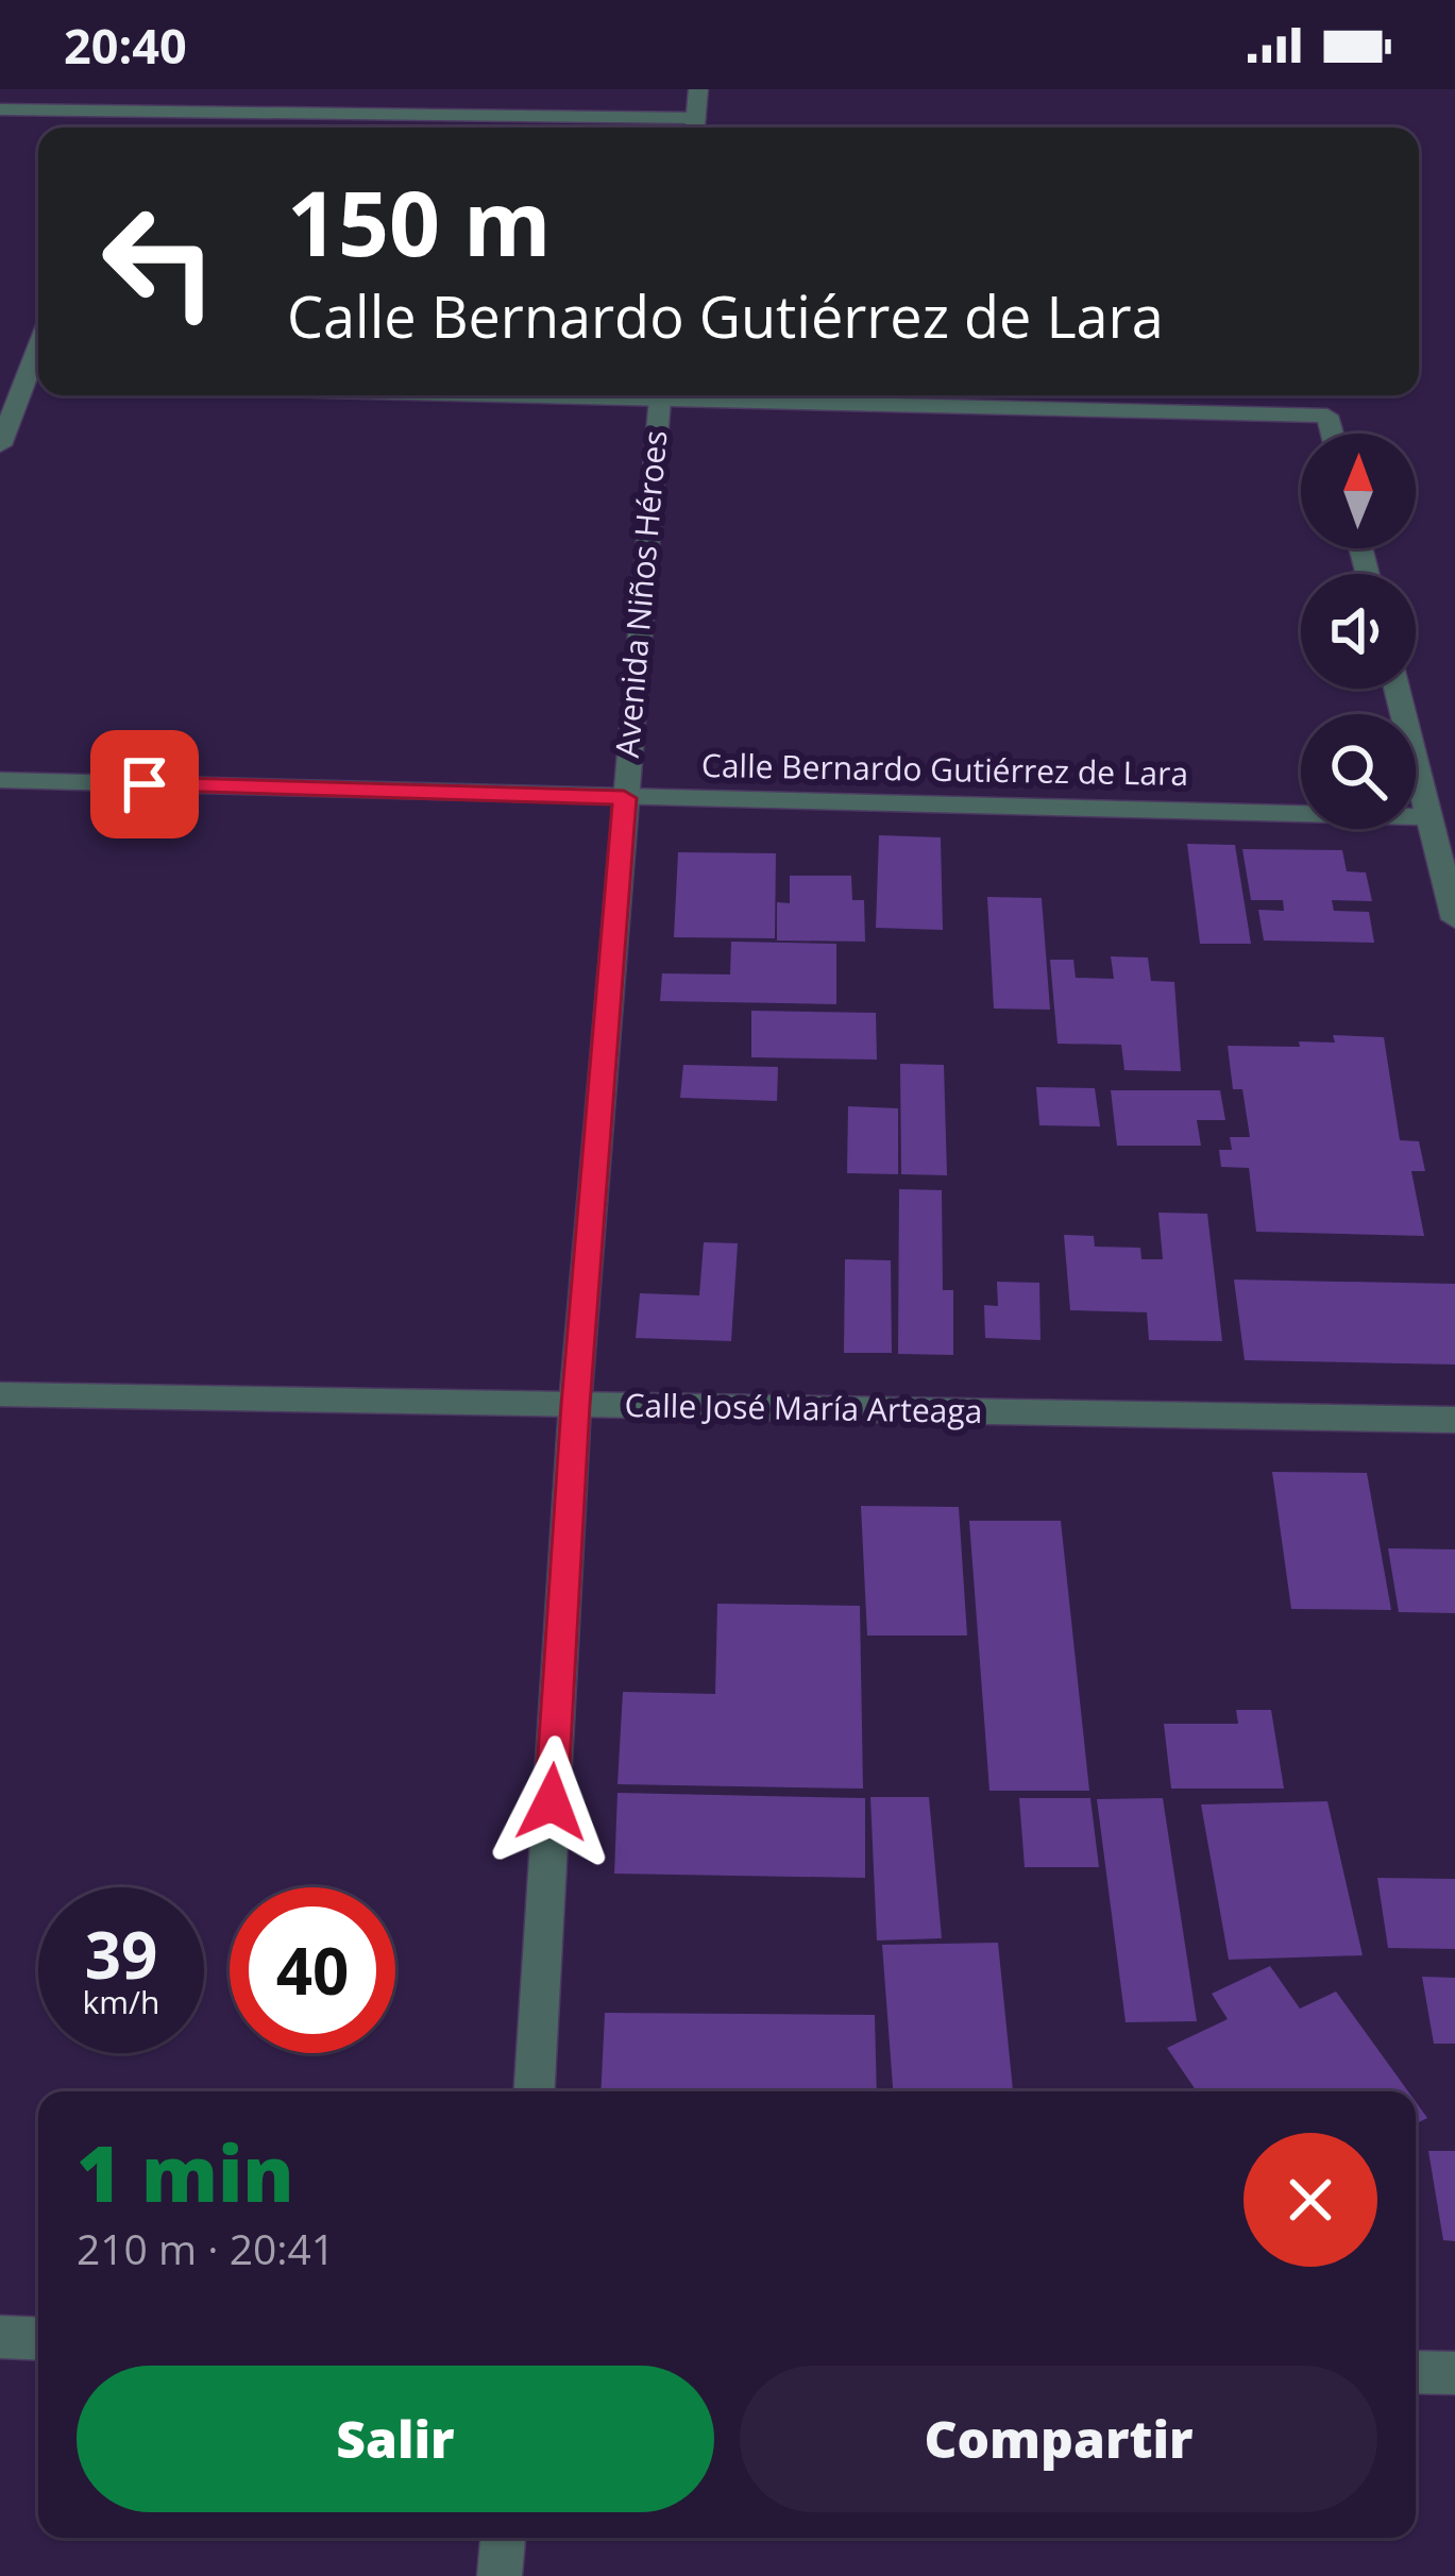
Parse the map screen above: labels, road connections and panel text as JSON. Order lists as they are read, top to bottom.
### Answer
{
  "streets": {
    "street": ["Avenida Niños Héroes", "Calle Bernardo Gutiérrez de Lara", "Calle José María Arteaga"]
  },
  "crossings": [
    ["Avenida Niños Héroes", "Calle Bernardo Gutiérrez de Lara"],
    ["Avenida Niños Héroes", "Calle José María Arteaga"]
  ],
  "north": "top",
  "page": {
    "status": "20:40",
    "turn": ["150 m", "Calle Bernardo Gutiérrez de Lara"],
    "speed": "39 km/h",
    "limit": "40",
    "heading": ["1 min", "210 m · 20:41"],
    "buttons": ["Salir", "Compartir"]
  }
}
